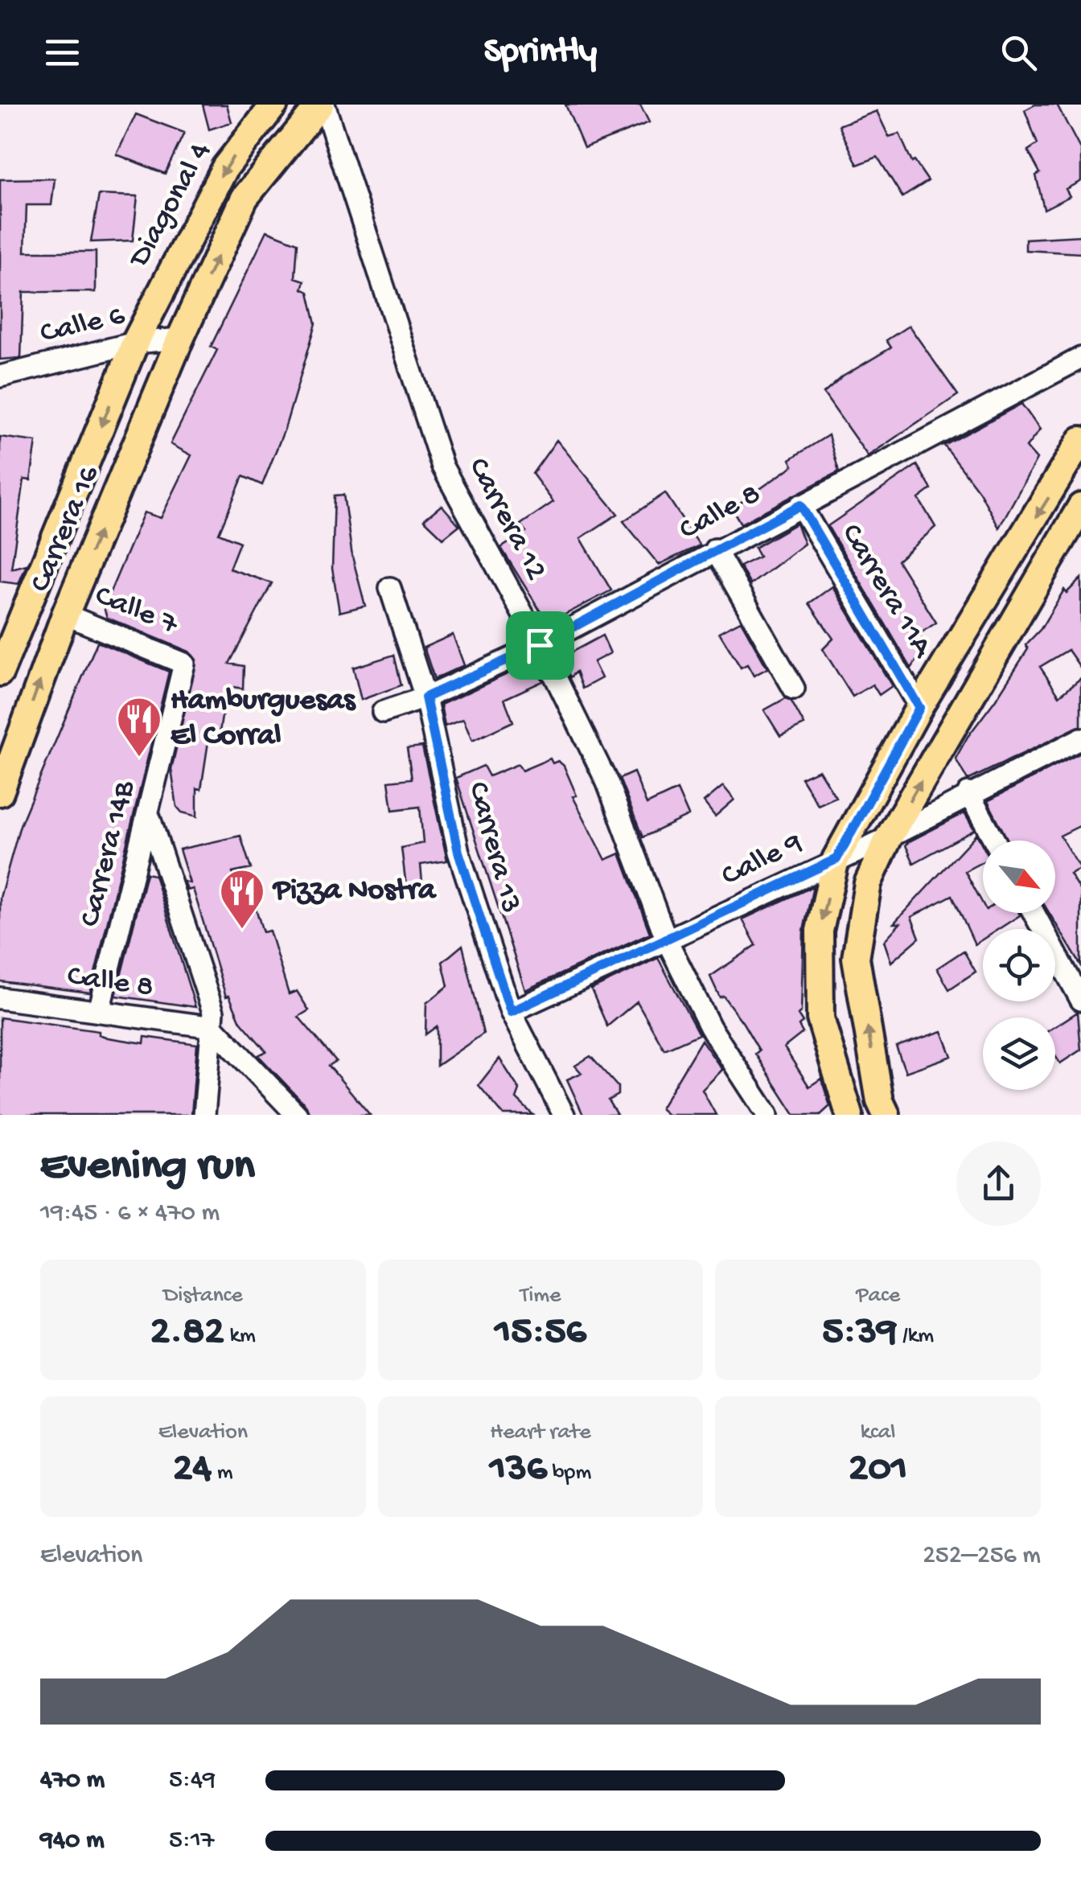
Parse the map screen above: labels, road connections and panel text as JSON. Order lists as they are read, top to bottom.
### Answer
{
  "streets": {
    "main road": ["Diagonal 4", "Carrera 16"],
    "street": [
      "Calle 6",
      "Calle 8",
      "Carrera 12",
      "Carrera 11A",
      "Calle 7",
      "Carrera 13",
      "Carrera 14B",
      "Calle 9"
    ]
  },
  "crossings": [
    ["Diagonal 4", "Calle 6"],
    ["Diagonal 4", "Carrera 12"],
    ["Diagonal 4", "Carrera 16"],
    ["Calle 6", "Carrera 16"],
    ["Calle 8", "Carrera 12"],
    ["Calle 8", "Carrera 11A"],
    ["Calle 8", "Carrera 13"],
    ["Calle 8", "Carrera 14B"],
    ["Carrera 12", "Calle 9"],
    ["Carrera 16", "Calle 7"],
    ["Calle 7", "Carrera 14B"],
    ["Carrera 13", "Calle 9"]
  ],
  "places": {
    "restaurant": ["Hamburguesas El Corral", "Pizza Nostra"]
  },
  "north": "bottom right",
  "page": {
    "header": "Sprintly",
    "heading": ["Evening run", "19:45 · 6 × 470 m"],
    "stats": [
      ["Distance", "2.82 km"],
      ["Time", "15:56"],
      ["Pace", "5:39 /km"],
      ["Elevation", "24 m"],
      ["Heart rate", "136 bpm"],
      ["kcal", "201"]
    ],
    "chart": ["Elevation", "252–256 m"],
    "list": [
      {
        "name": "470 m",
        "note": "5:49"
      },
      {
        "name": "940 m",
        "note": "5:17"
      }
    ]
  }
}
